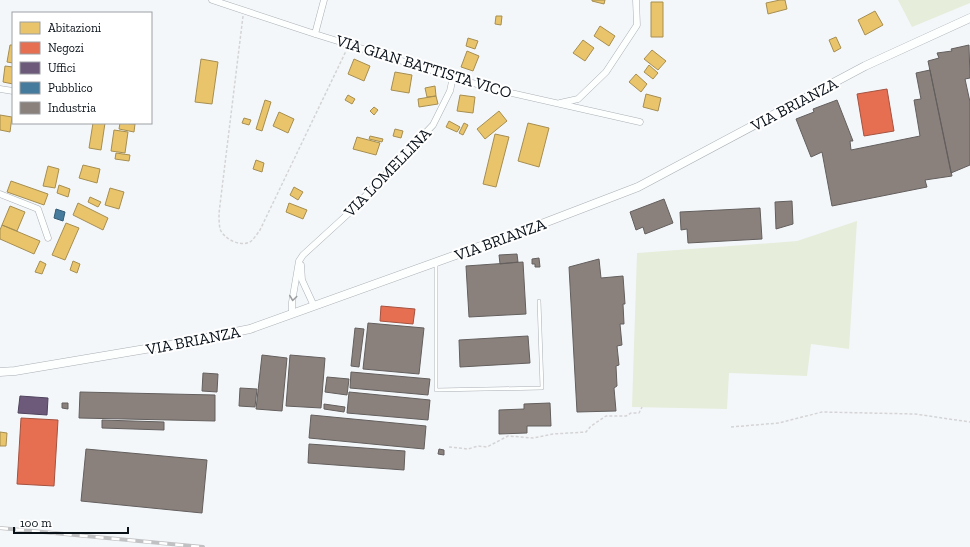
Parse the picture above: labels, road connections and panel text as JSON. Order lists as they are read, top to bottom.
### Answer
{
  "streets": {
    "street": ["VIA GIAN BATTISTA VICO", "VIA BRIANZA", "VIA LOMELLINA"]
  },
  "crossings": [
    ["VIA GIAN BATTISTA VICO", "VIA LOMELLINA"],
    ["VIA BRIANZA", "VIA LOMELLINA"]
  ],
  "legend": [
    "Abitazioni",
    "Negozi",
    "Uffici",
    "Pubblico",
    "Industria"
  ],
  "scale_bar": "100 m"
}
